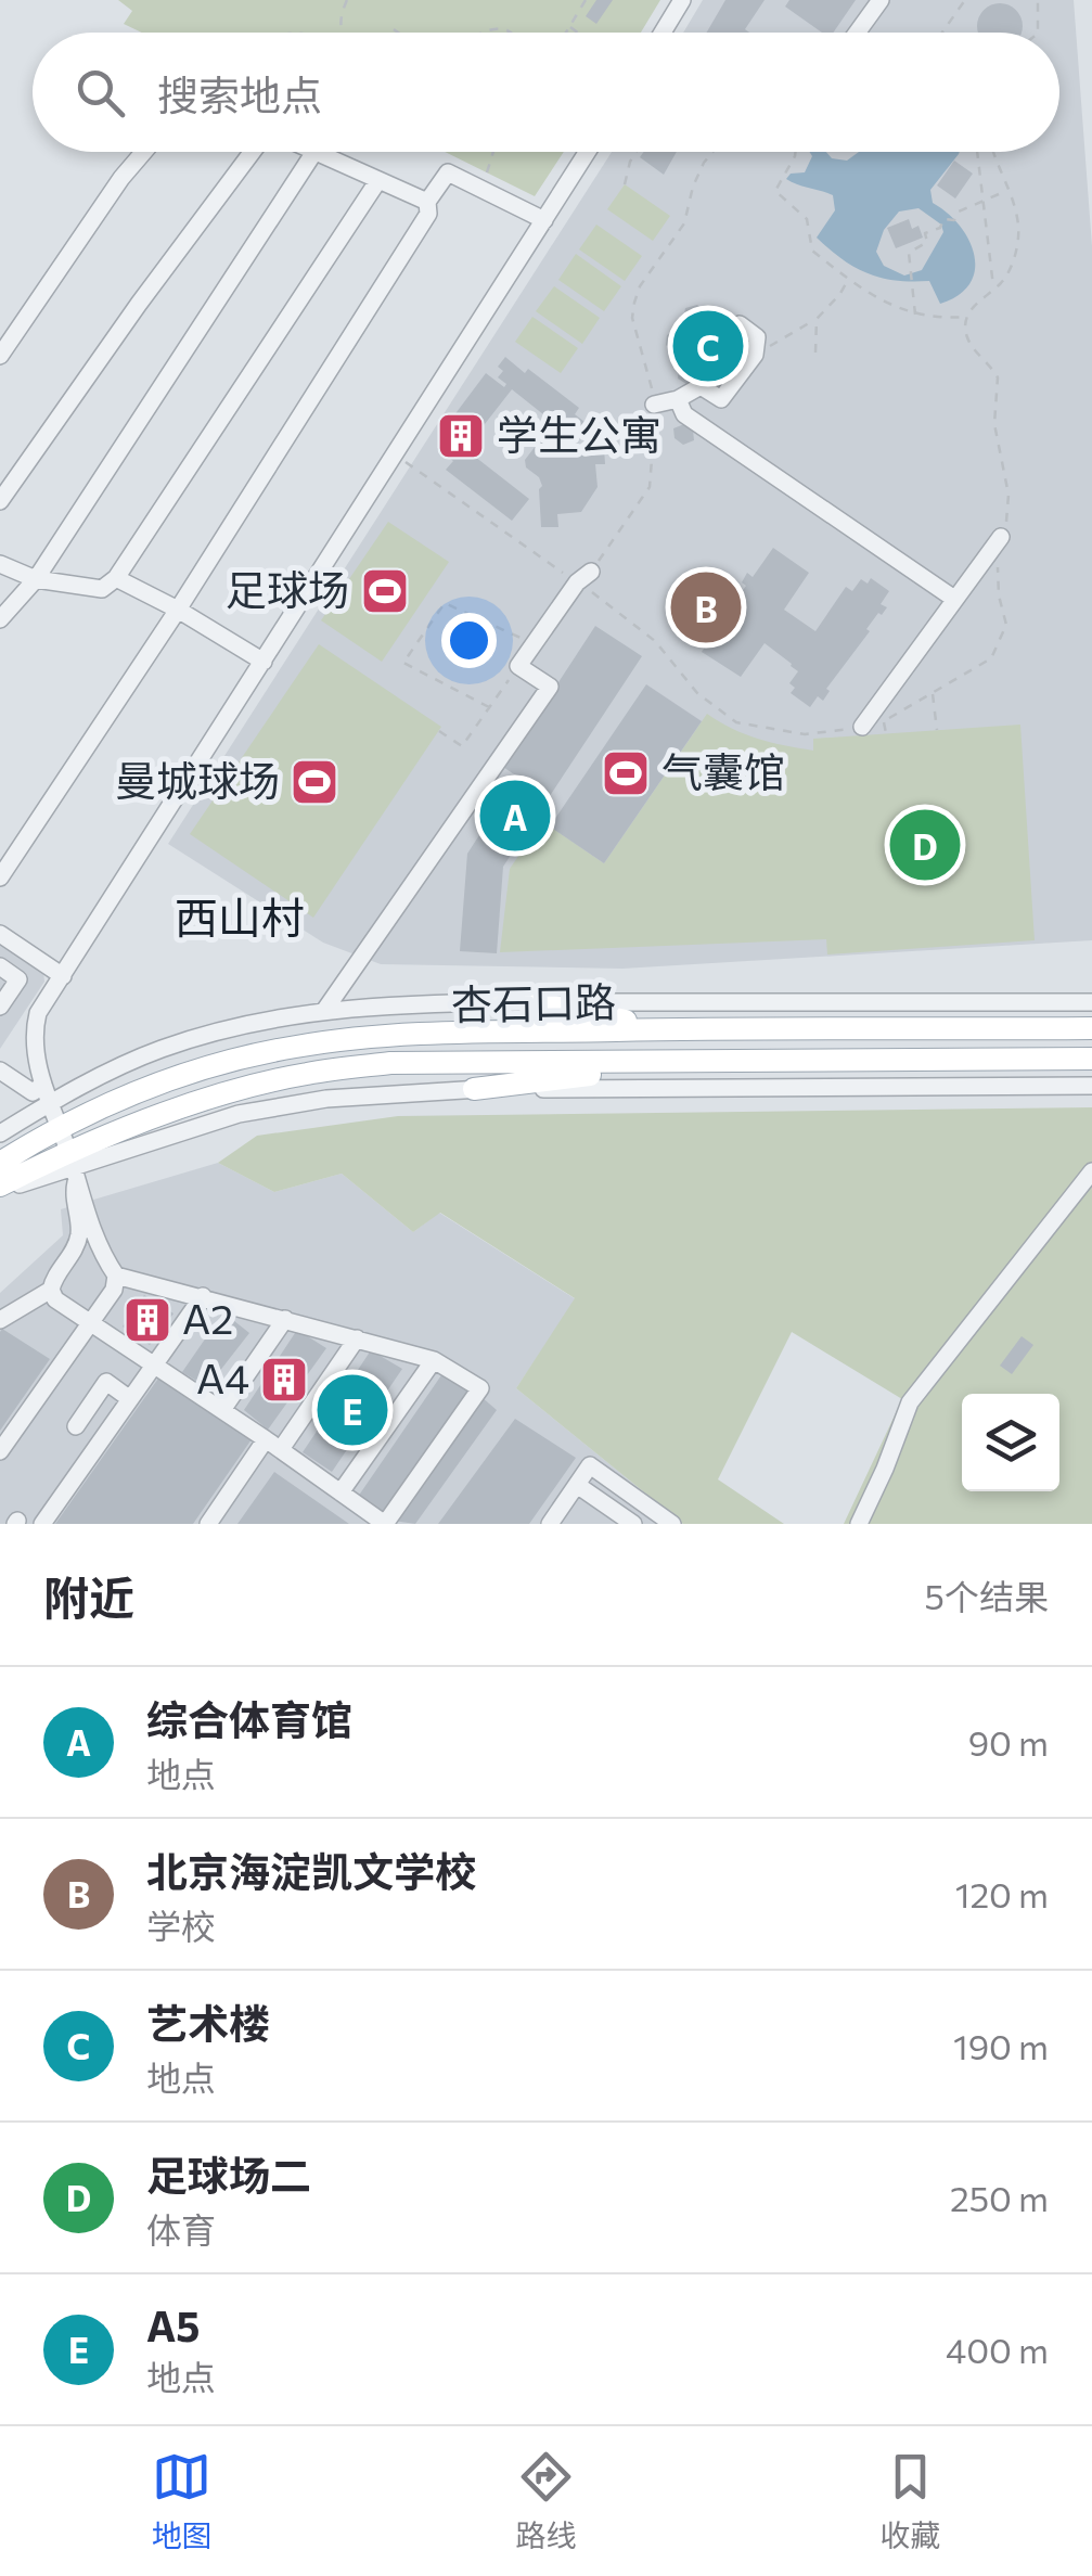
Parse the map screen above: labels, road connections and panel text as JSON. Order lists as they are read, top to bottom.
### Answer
{
  "streets": {
    "main road": ["杏石口路"]
  },
  "districts": ["西山村"],
  "places": {
    "building": ["学生公寓", "A2", "A4"],
    "sports": ["足球场", "气囊馆", "曼城球场"]
  },
  "page": {
    "search": "搜索地点",
    "pins": [
      "C",
      "B",
      "A",
      "D",
      "E"
    ],
    "heading": ["附近", "5个结果"],
    "list": [
      {
        "mark": "A",
        "name": "综合体育馆",
        "note": "地点",
        "value": "90 m"
      },
      {
        "mark": "B",
        "name": "北京海淀凯文学校",
        "note": "学校",
        "value": "120 m"
      },
      {
        "mark": "C",
        "name": "艺术楼",
        "note": "地点",
        "value": "190 m"
      },
      {
        "mark": "D",
        "name": "足球场二",
        "note": "体育",
        "value": "250 m"
      },
      {
        "mark": "E",
        "name": "A5",
        "note": "地点",
        "value": "400 m"
      }
    ],
    "nav": ["地图", "路线", "收藏"]
  }
}
